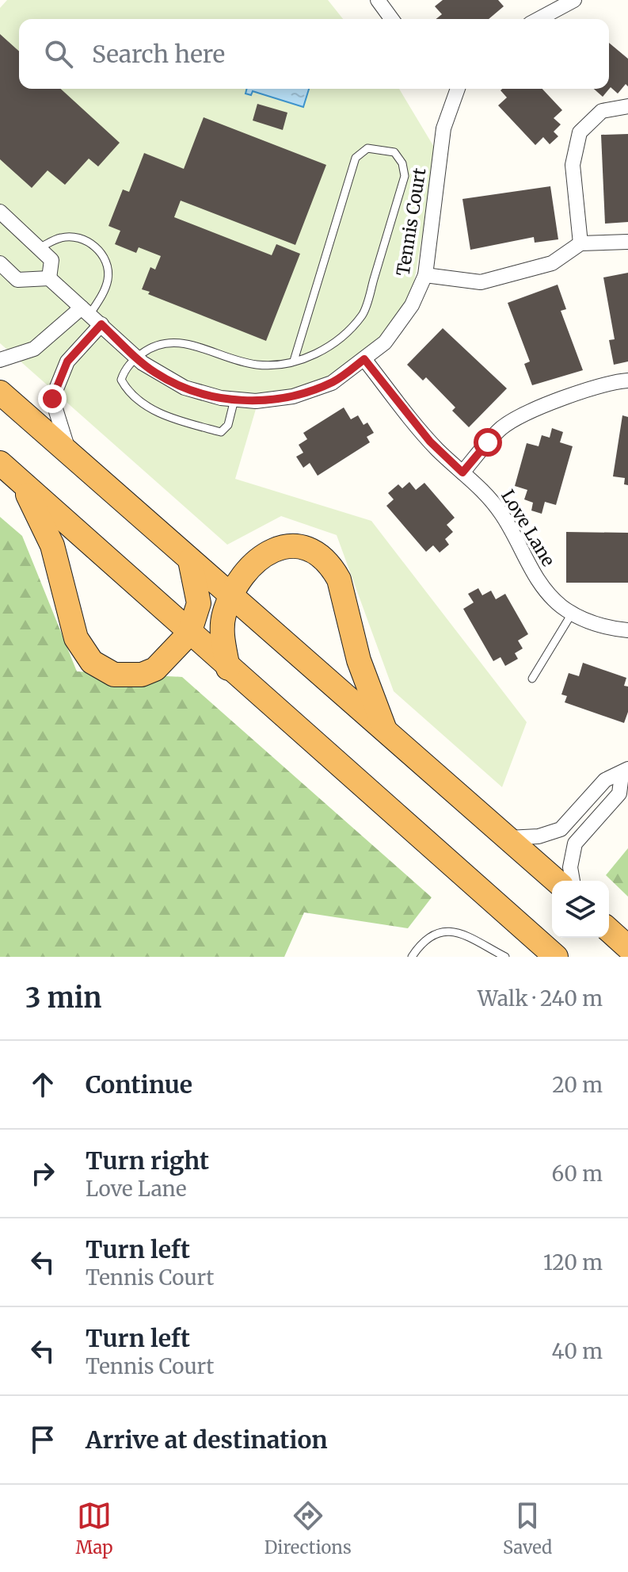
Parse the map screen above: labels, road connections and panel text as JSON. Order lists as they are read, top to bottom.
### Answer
{
  "streets": {
    "street": ["Tennis Court", "Love Lane"]
  },
  "crossings": [
    ["Tennis Court", "Love Lane"]
  ],
  "page": {
    "search": "Search here",
    "heading": ["3 min", "Walk · 240 m"],
    "list": [
      ["Continue", "20 m"],
      ["Turn right", "Love Lane", "60 m"],
      ["Turn left", "Tennis Court", "120 m"],
      ["Turn left", "Tennis Court", "40 m"],
      "Arrive at destination"
    ],
    "nav": ["Map", "Directions", "Saved"]
  }
}
